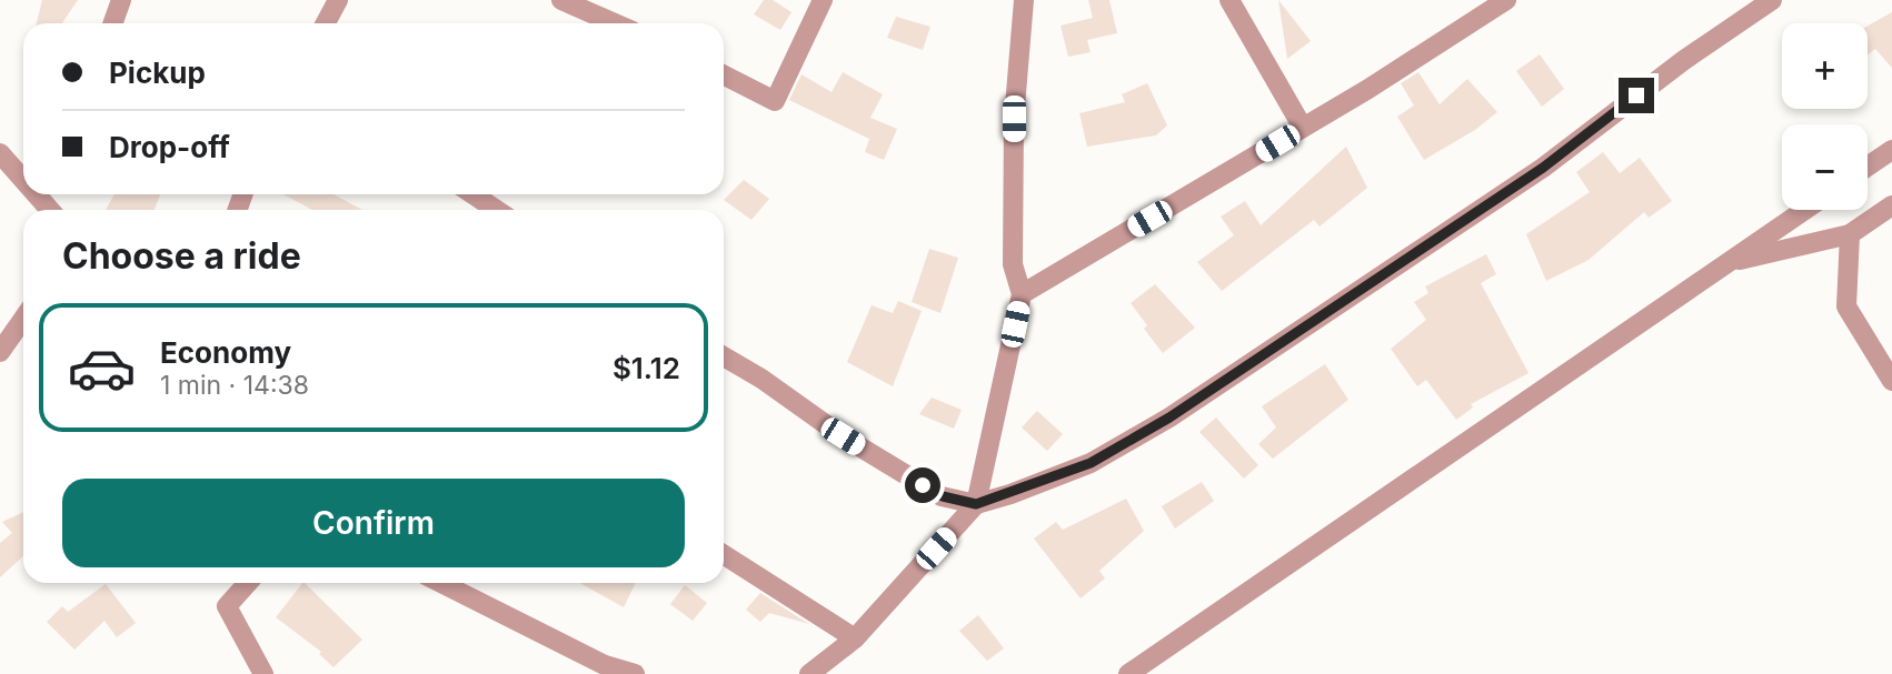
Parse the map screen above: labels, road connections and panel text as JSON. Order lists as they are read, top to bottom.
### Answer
{
  "page": {
    "map_buttons": ["+", "−"],
    "banner": ["Pickup", "Drop-off"],
    "heading": "Choose a ride",
    "list": [
      {
        "name": "Economy",
        "note": "1 min · 14:38",
        "value": "$1.12"
      }
    ],
    "buttons": "Confirm"
  }
}
